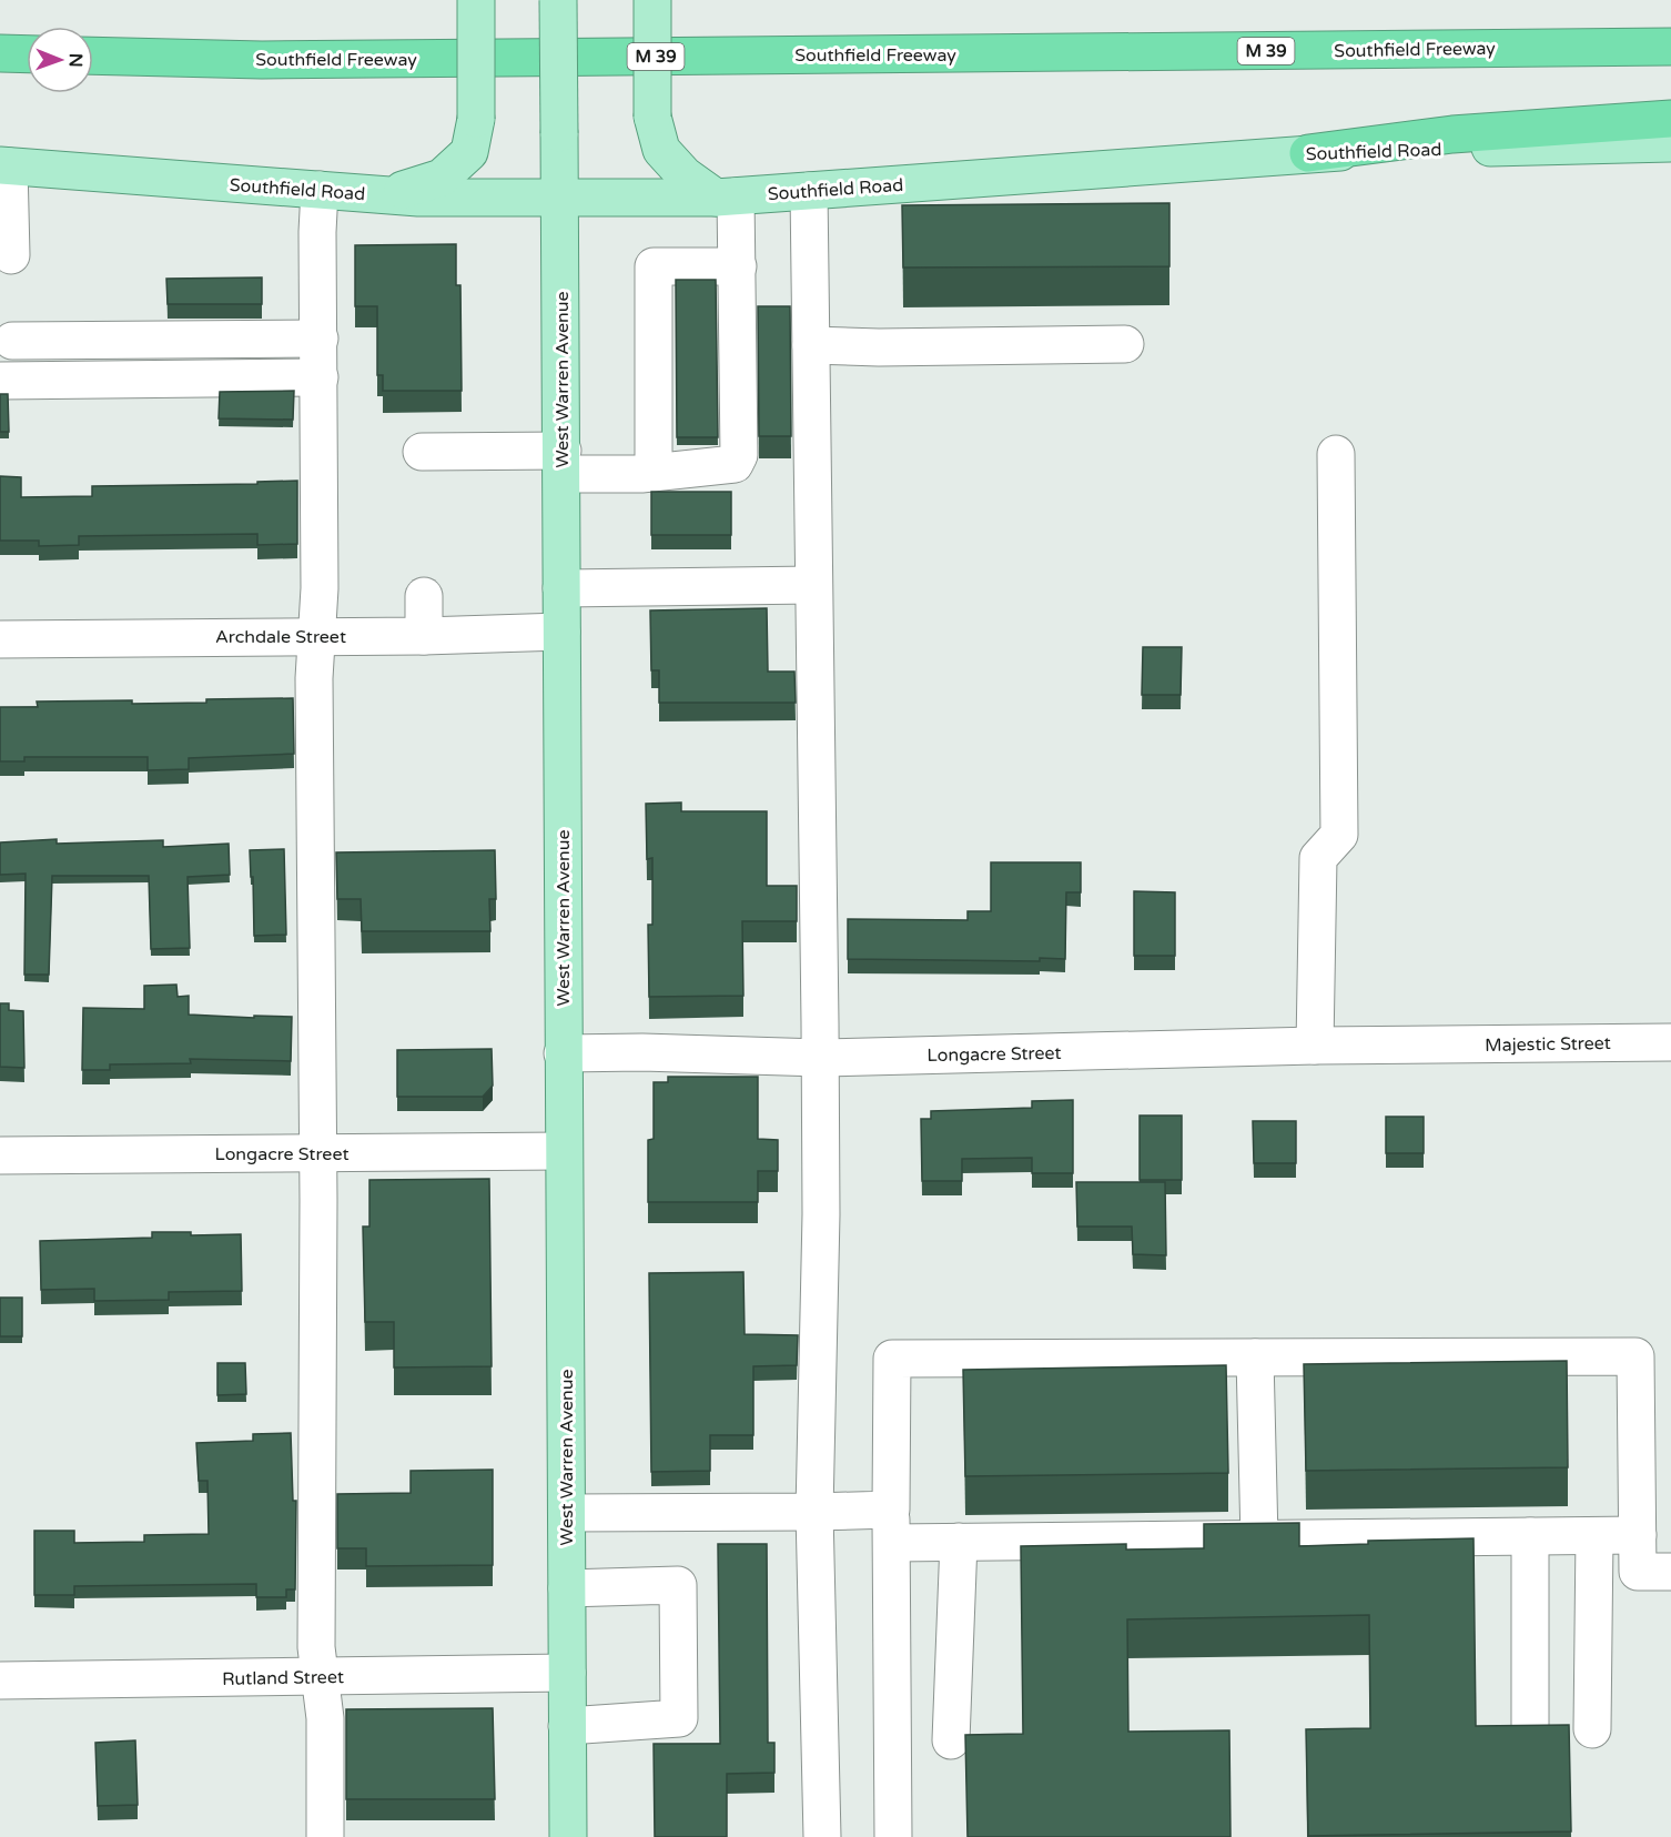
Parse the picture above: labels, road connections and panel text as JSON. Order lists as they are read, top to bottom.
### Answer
{
  "streets": {
    "highway": ["Southfield Freeway", "M 39"],
    "main road": ["Southfield Road", "West Warren Avenue"],
    "street": [
      "Archdale Street",
      "Majestic Street",
      "Longacre Street",
      "Rutland Street"
    ]
  },
  "crossings": [
    ["Southfield Road", "West Warren Avenue"],
    ["West Warren Avenue", "Archdale Street"],
    ["West Warren Avenue", "Longacre Street"],
    ["West Warren Avenue", "Rutland Street"],
    ["Majestic Street", "Longacre Street"]
  ],
  "north": "right"
}
